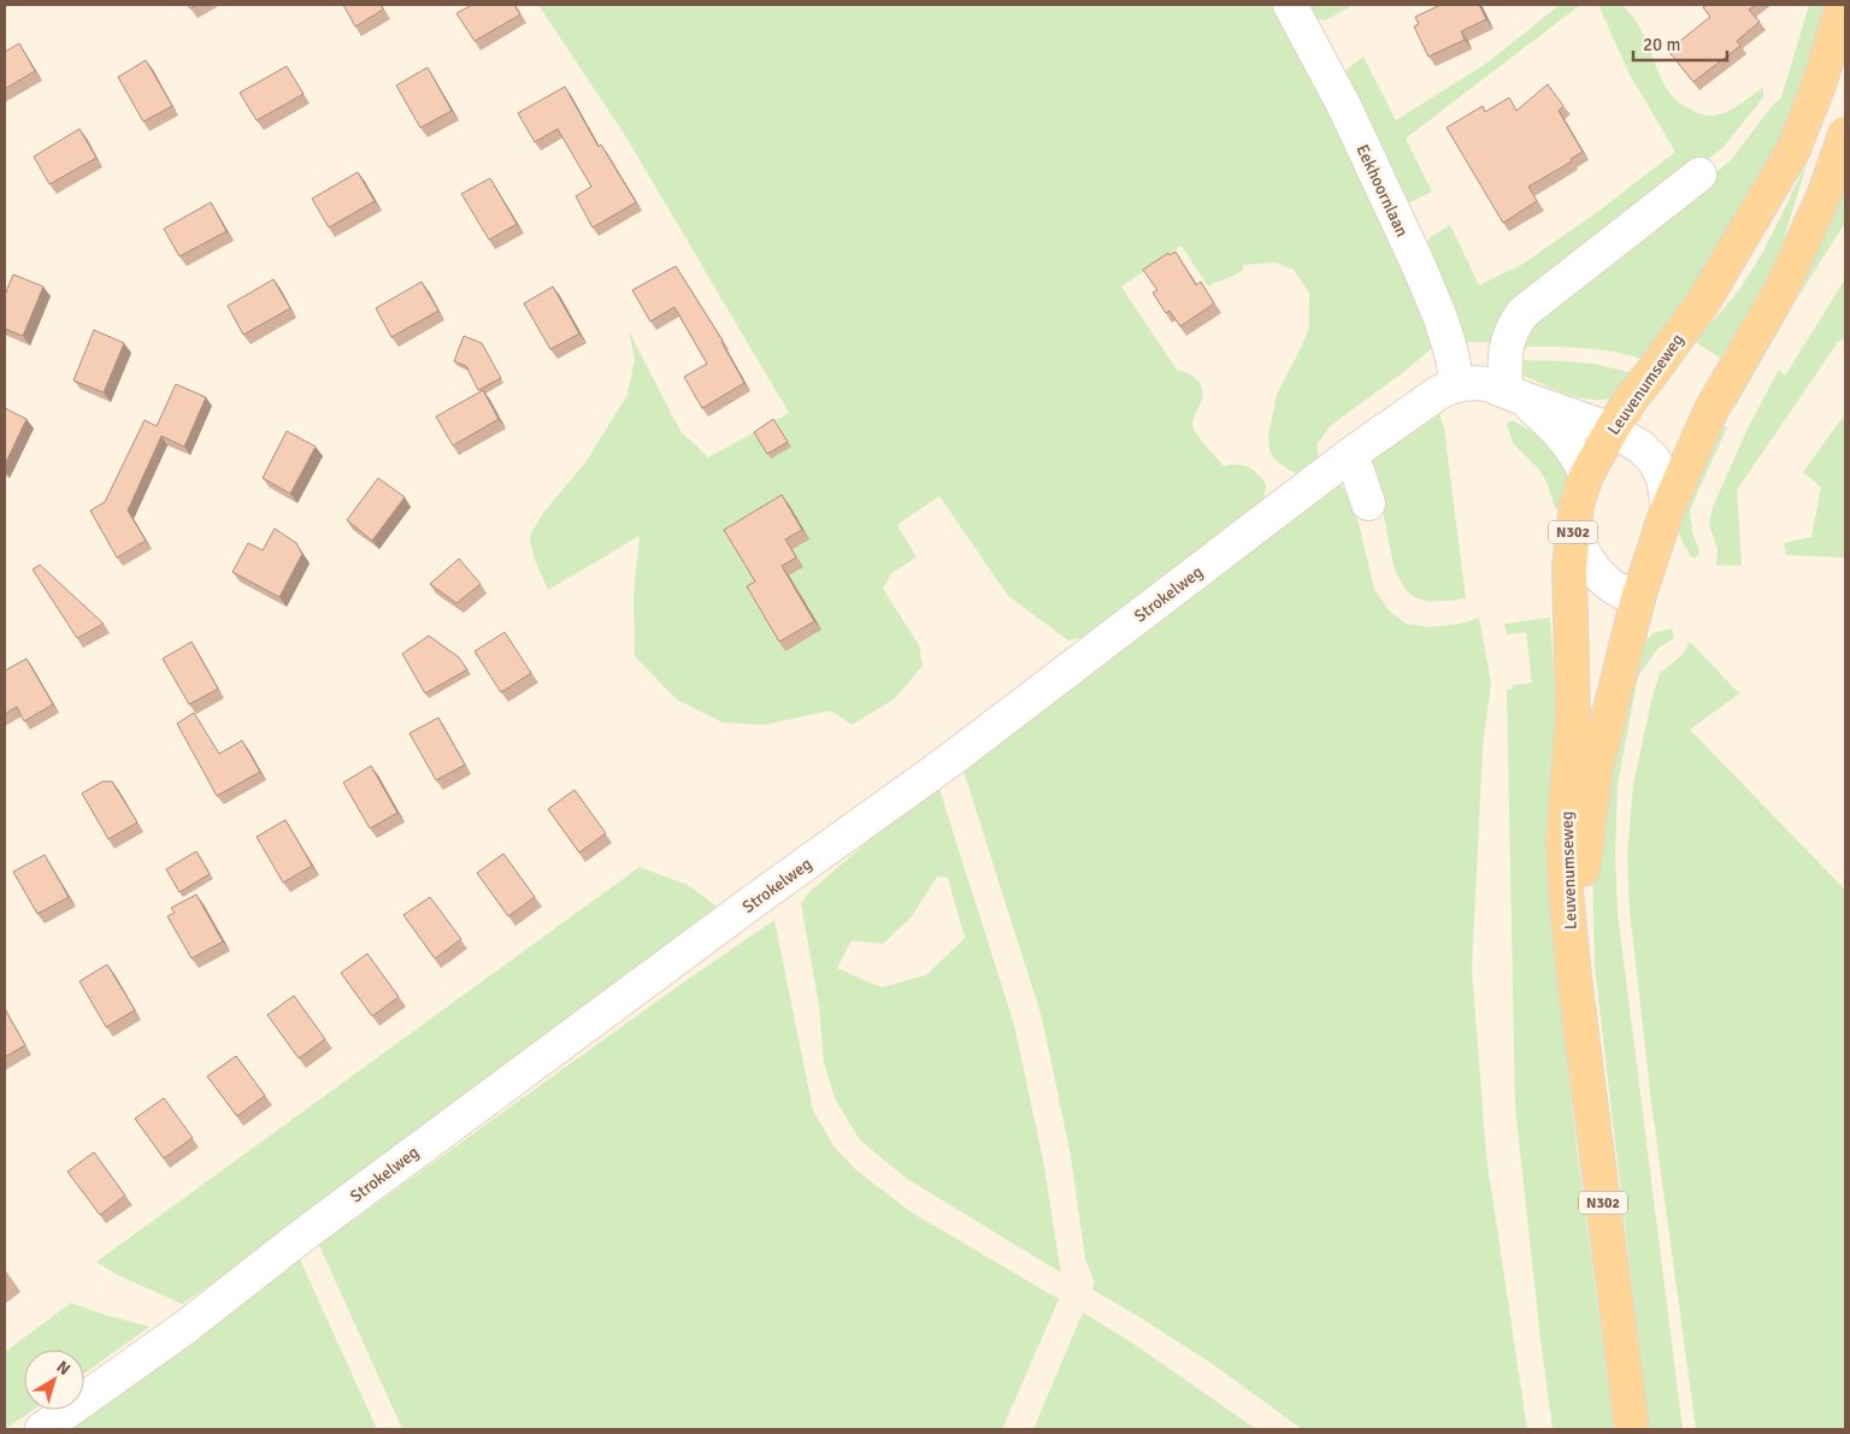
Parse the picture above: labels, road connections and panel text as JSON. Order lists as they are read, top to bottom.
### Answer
{
  "streets": {
    "main road": ["Leuvenumseweg", "N302"],
    "street": ["Eekhoornlaan", "Strokelweg"]
  },
  "crossings": [
    ["Eekhoornlaan", "Strokelweg"],
    ["Leuvenumseweg", "Strokelweg"]
  ],
  "scale_bar": "20 m",
  "north": "top right"
}
